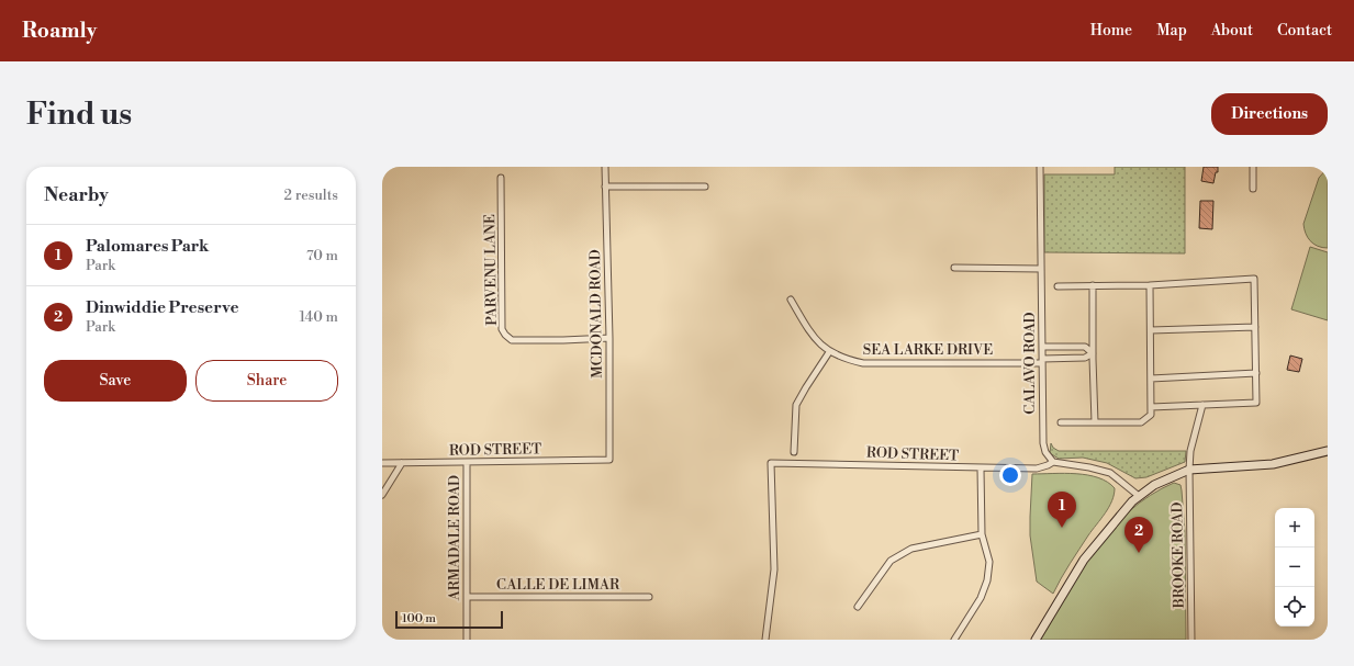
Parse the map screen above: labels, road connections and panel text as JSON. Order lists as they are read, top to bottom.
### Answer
{
  "streets": {
    "street": [
      "PARVENU LANE",
      "MCDONALD ROAD",
      "SEA LARKE DRIVE",
      "CALAVO ROAD",
      "ROD STREET",
      "ARMADALE ROAD",
      "BROOKE ROAD",
      "CALLE DE LIMAR"
    ]
  },
  "crossings": [
    ["PARVENU LANE", "MCDONALD ROAD"],
    ["MCDONALD ROAD", "ROD STREET"],
    ["SEA LARKE DRIVE", "CALAVO ROAD"],
    ["CALAVO ROAD", "ROD STREET"],
    ["ROD STREET", "ARMADALE ROAD"],
    ["ARMADALE ROAD", "CALLE DE LIMAR"]
  ],
  "scale_bar": "100 m",
  "page": {
    "header": "Roamly",
    "nav": [
      "Home",
      "Map",
      "About",
      "Contact"
    ],
    "buttons": [
      "Directions",
      ["Save", "Share"]
    ],
    "title": "Find us",
    "heading": ["Nearby", "2 results"],
    "list": [
      {
        "mark": "1",
        "name": "Palomares Park",
        "note": "Park",
        "value": "70 m"
      },
      {
        "mark": "2",
        "name": "Dinwiddie Preserve",
        "note": "Park",
        "value": "140 m"
      }
    ],
    "pins": ["1", "2"],
    "map_buttons": ["+", "−"],
    "scale": "100 m"
  }
}
